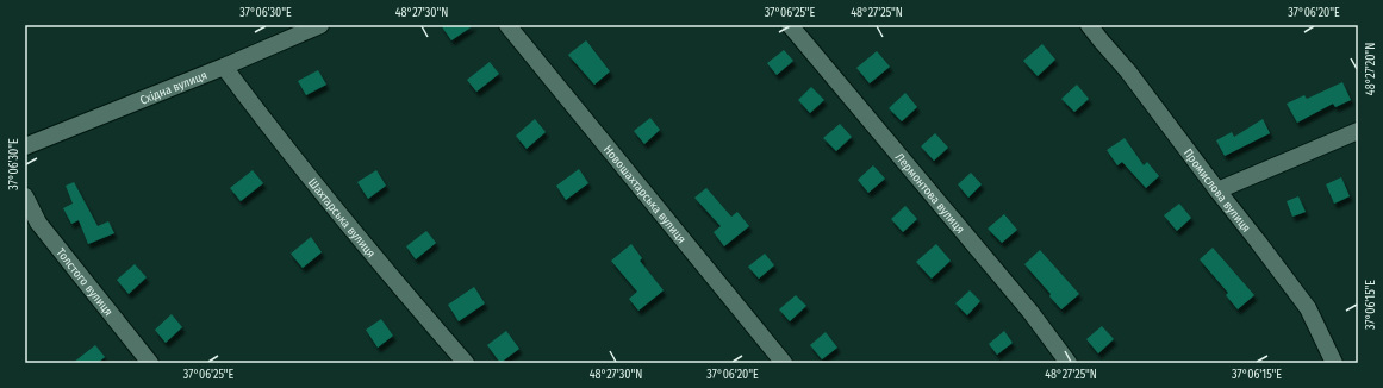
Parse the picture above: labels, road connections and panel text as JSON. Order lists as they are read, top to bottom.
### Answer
{
  "streets": {
    "street": [
      "Східна вулиця",
      "Промислова вулиця",
      "Лермонтова вулиця",
      "Новошахтарська вулиця",
      "Шахтарська вулиця",
      "Толстого вулиця"
    ]
  },
  "crossings": [
    ["Східна вулиця", "Шахтарська вулиця"]
  ],
  "coordinates": [
    "37°06'30\"E",
    "48°27'30\"N",
    "37°06'25\"E",
    "48°27'25\"N",
    "37°06'20\"E",
    "48°27'20\"N",
    "37°06'15\"E"
  ]
}
